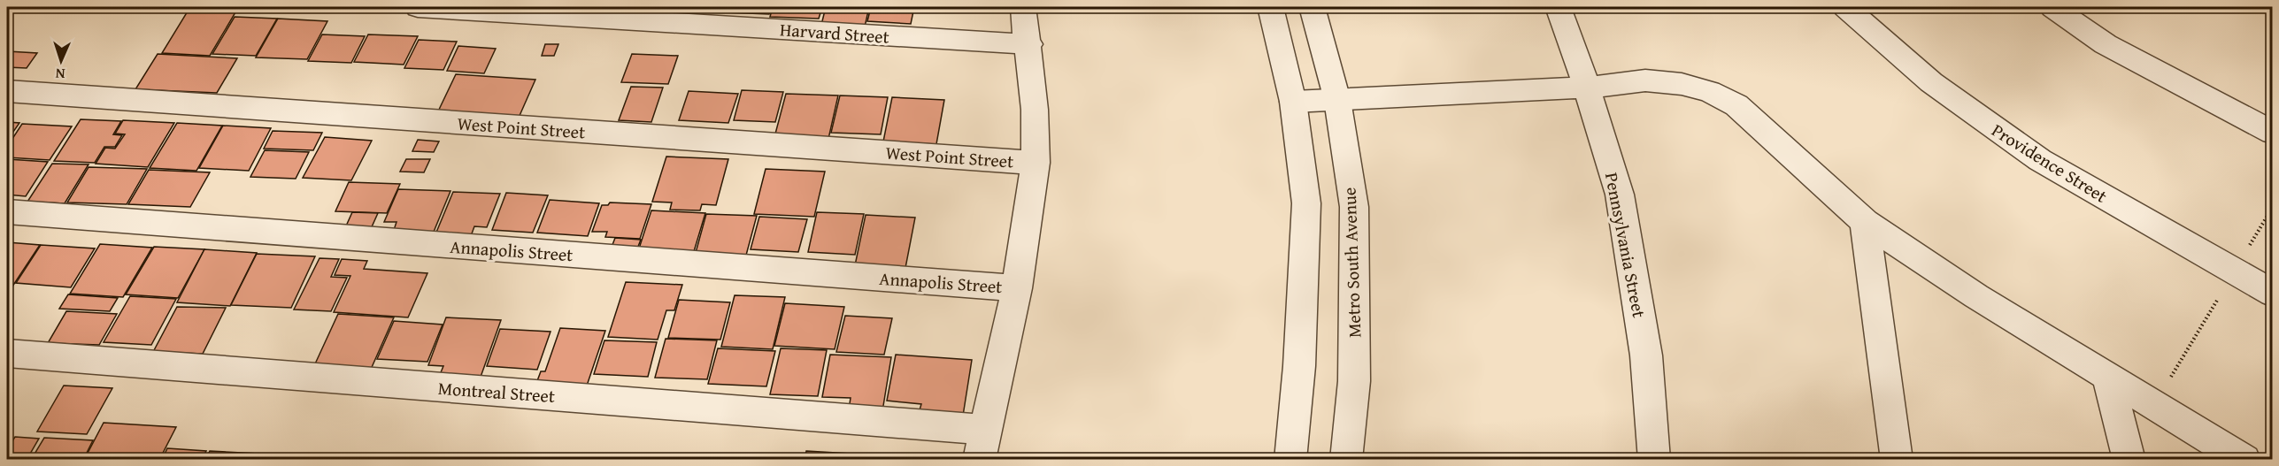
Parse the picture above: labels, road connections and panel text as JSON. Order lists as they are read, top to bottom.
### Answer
{
  "streets": {
    "street": [
      "Harvard Street",
      "West Point Street",
      "Providence Street",
      "Pennsylvania Street",
      "Annapolis Street",
      "Metro South Avenue",
      "Montreal Street"
    ]
  },
  "north": "bottom"
}
